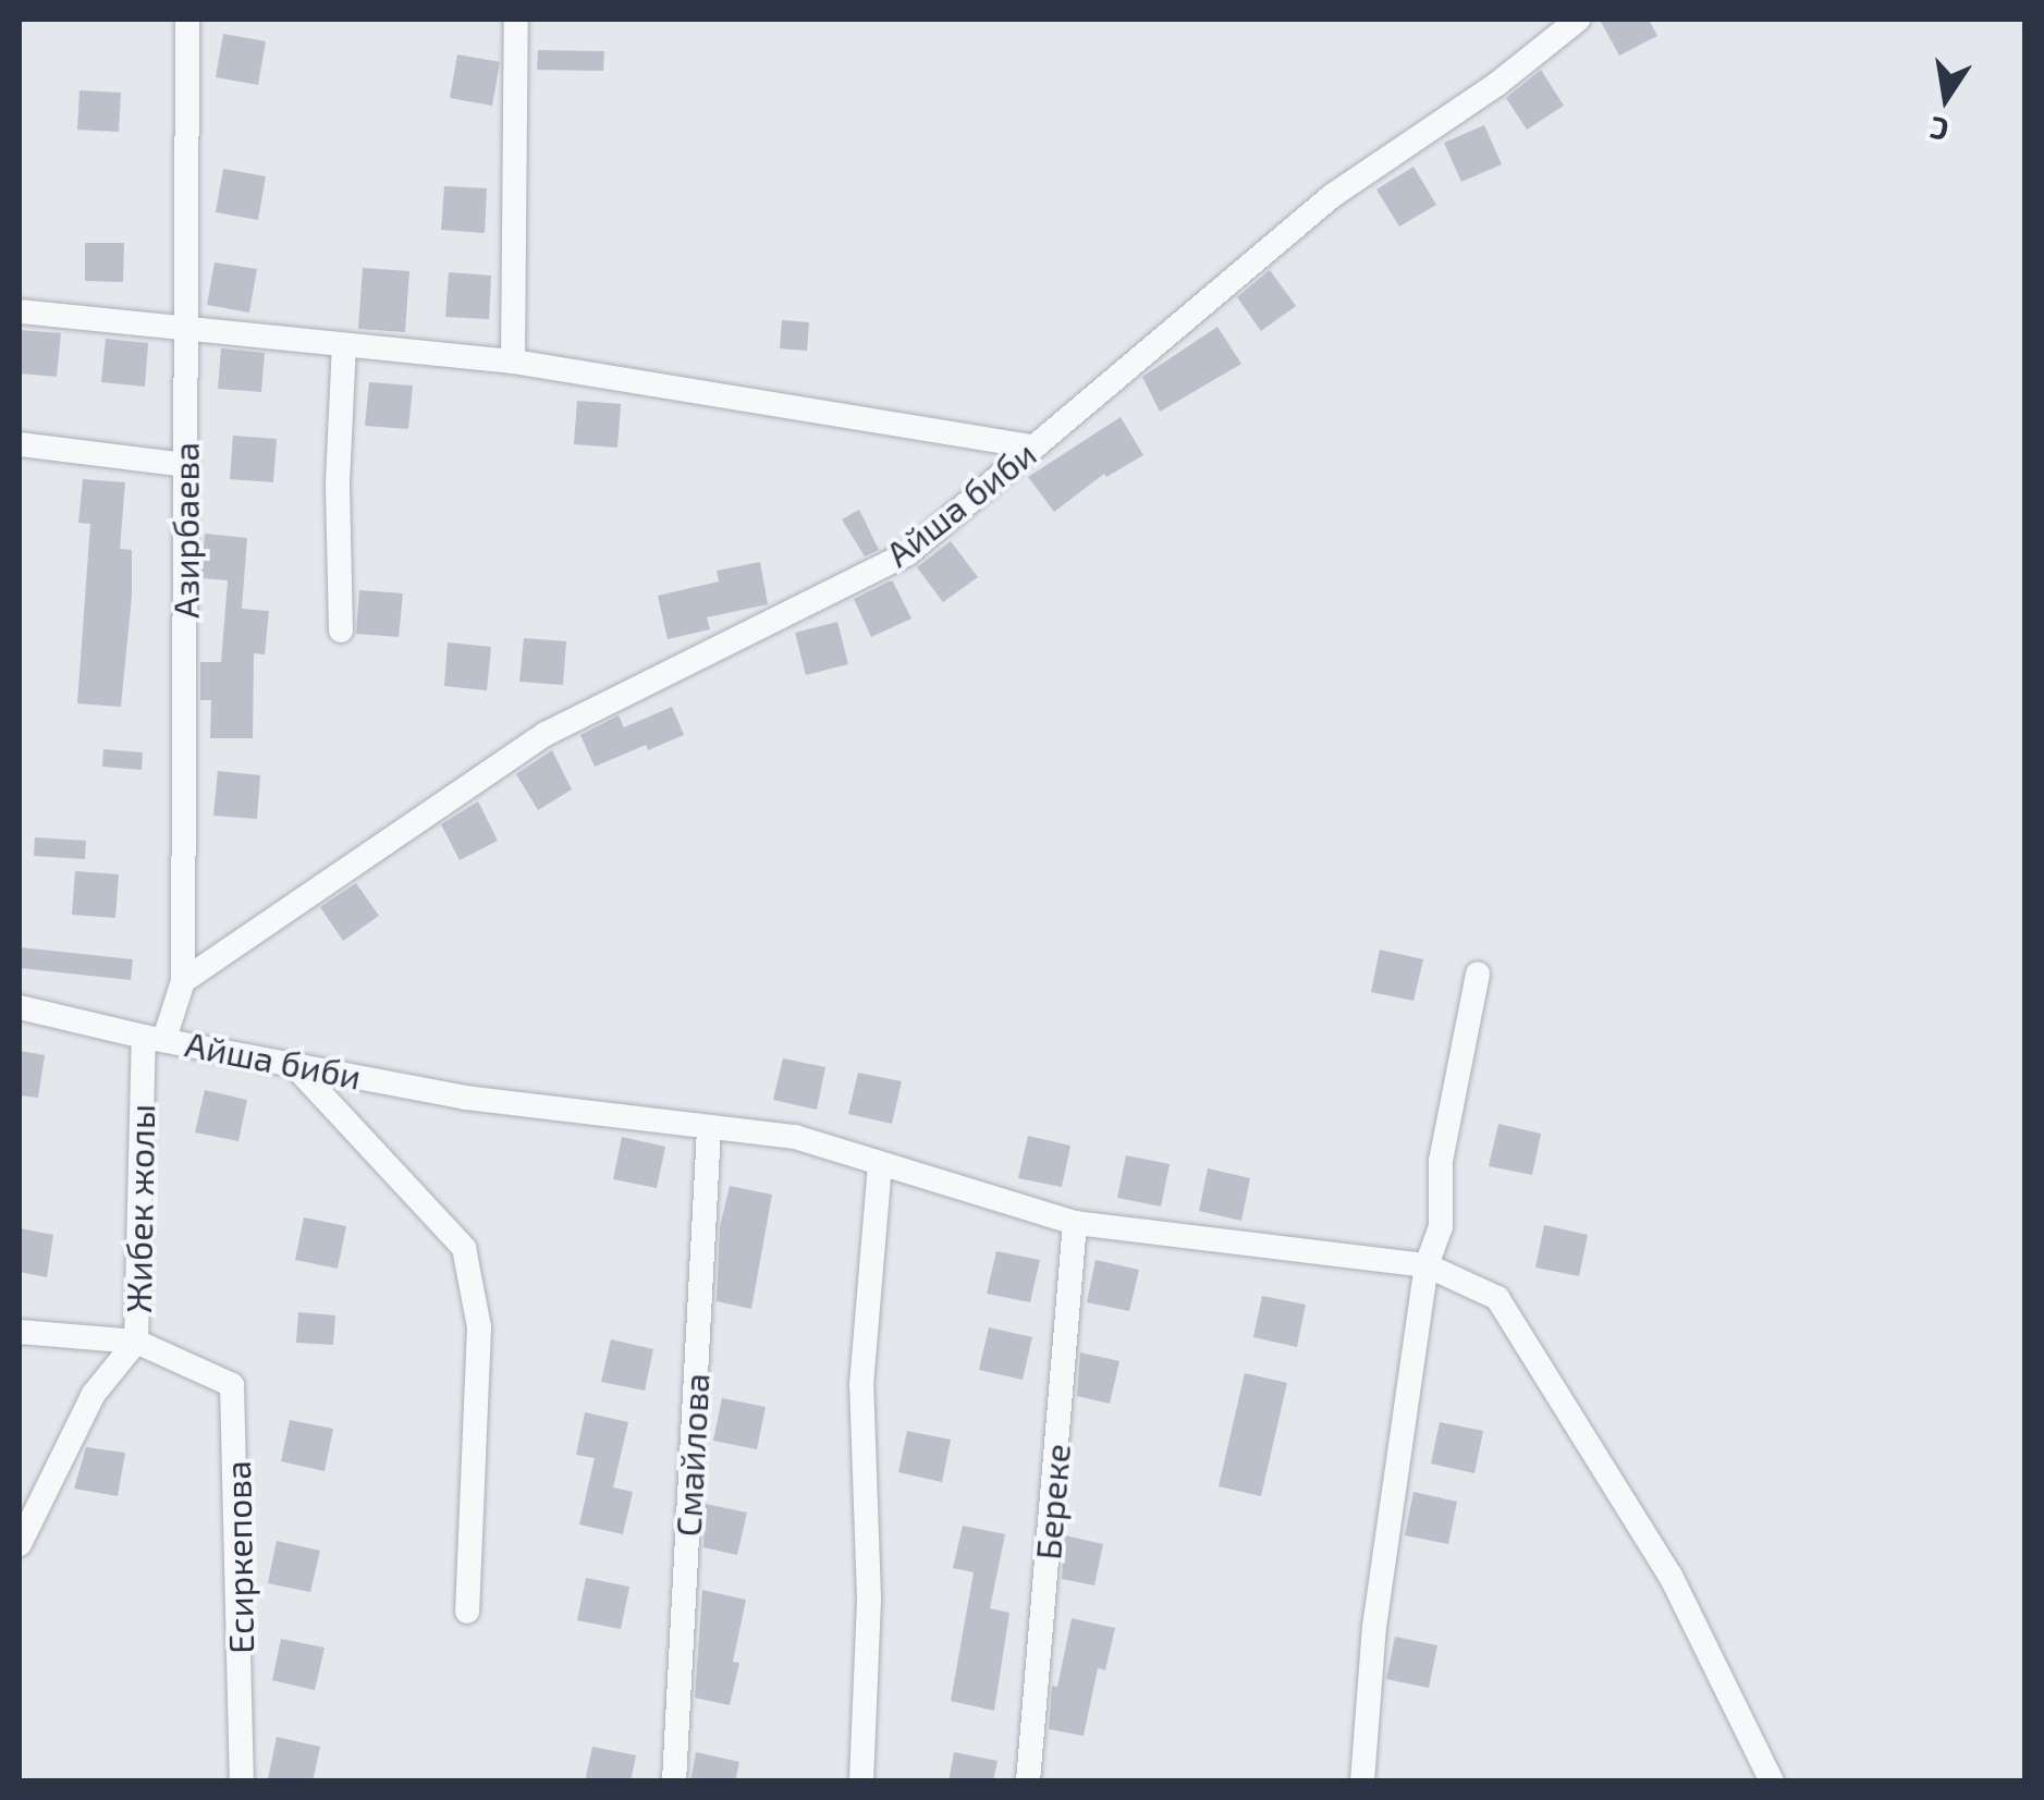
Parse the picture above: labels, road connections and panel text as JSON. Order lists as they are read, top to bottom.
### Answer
{
  "streets": {
    "street": [
      "Айша биби",
      "Азирбаева",
      "Жибек жолы",
      "Смайлова",
      "Береке",
      "Есиркепова"
    ]
  },
  "crossings": [
    ["Айша биби", "Азирбаева"],
    ["Айша биби", "Жибек жолы"],
    ["Айша биби", "Смайлова"],
    ["Айша биби", "Береке"],
    ["Азирбаева", "Жибек жолы"],
    ["Жибек жолы", "Есиркепова"]
  ],
  "north": "bottom"
}
